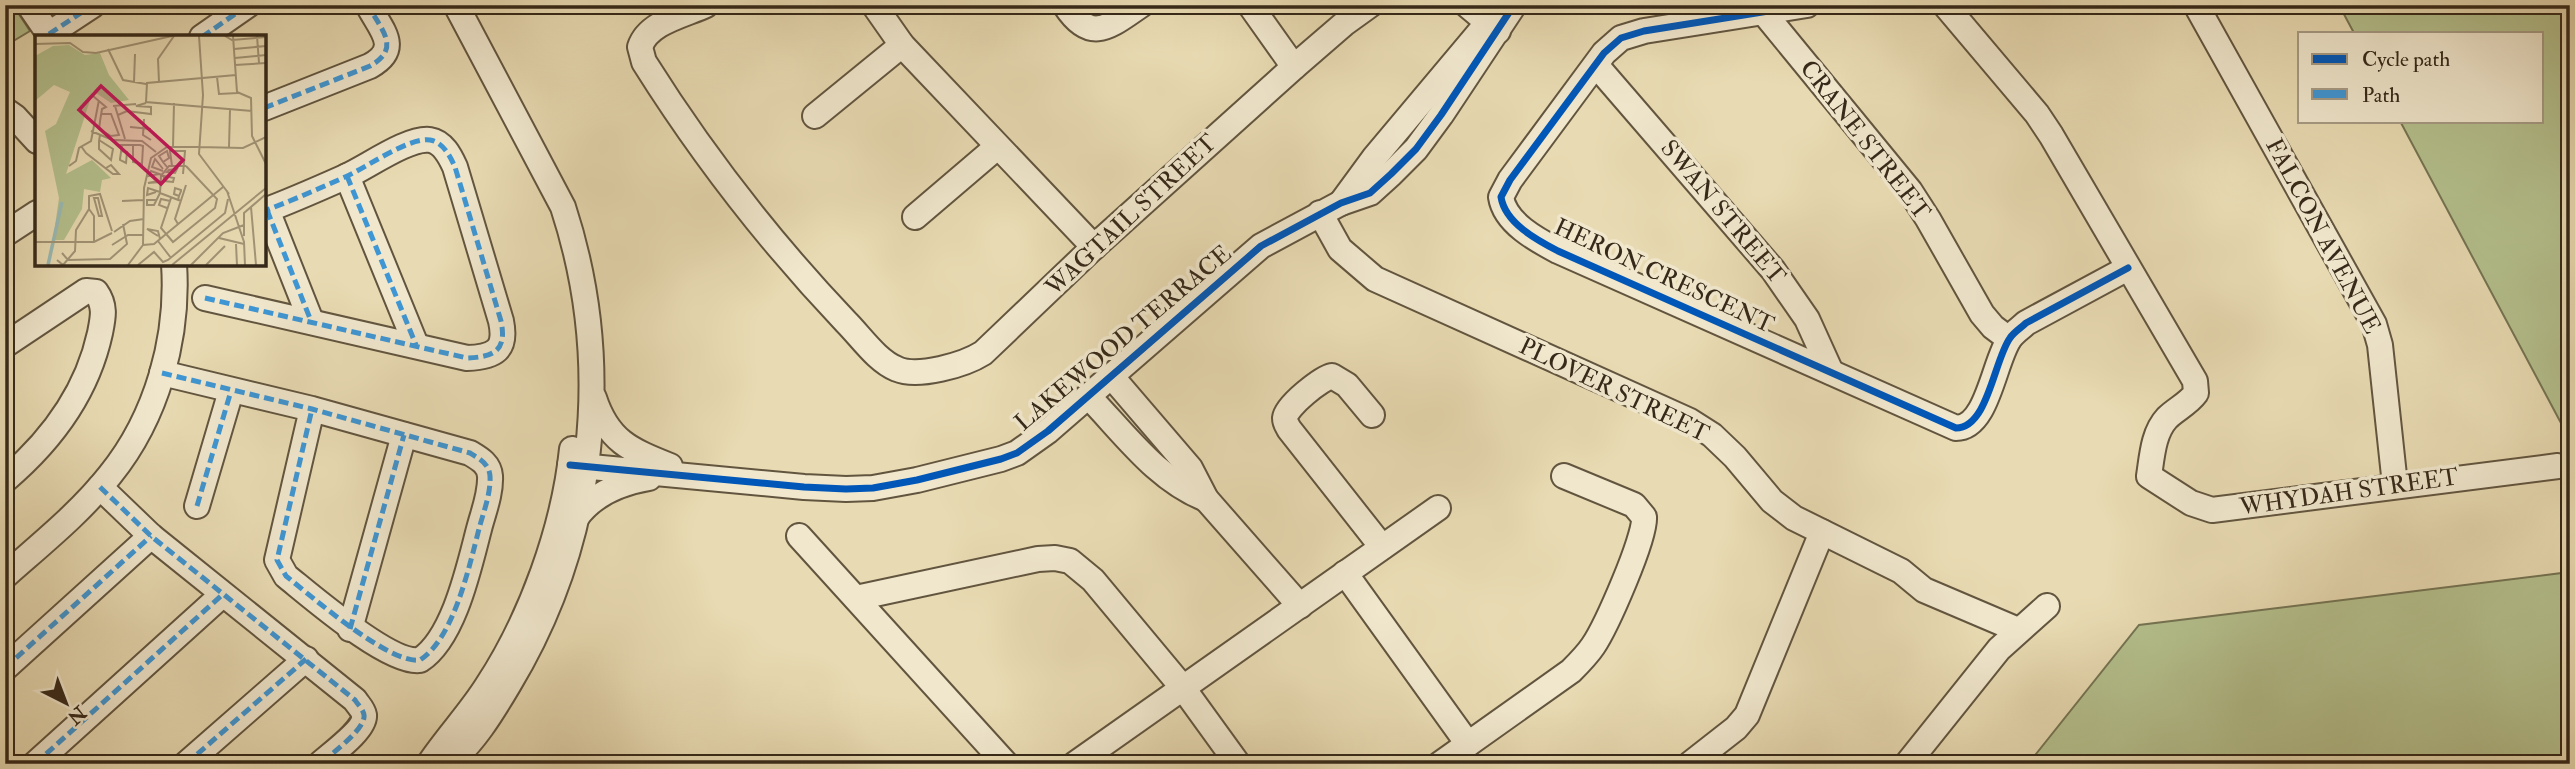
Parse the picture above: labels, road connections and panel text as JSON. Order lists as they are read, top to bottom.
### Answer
{
  "streets": {
    "street": [
      "CRANE STREET",
      "SWAN STREET",
      "WAGTAIL STREET",
      "FALCON AVENUE",
      "HERON CRESCENT",
      "LAKEWOOD TERRACE",
      "PLOVER STREET",
      "WHYDAH STREET"
    ]
  },
  "crossings": [
    ["CRANE STREET", "HERON CRESCENT"],
    ["SWAN STREET", "HERON CRESCENT"],
    ["FALCON AVENUE", "WHYDAH STREET"],
    ["HERON CRESCENT", "WHYDAH STREET"],
    ["LAKEWOOD TERRACE", "PLOVER STREET"]
  ],
  "legend": ["Cycle path", "Path"],
  "north": "bottom right"
}
